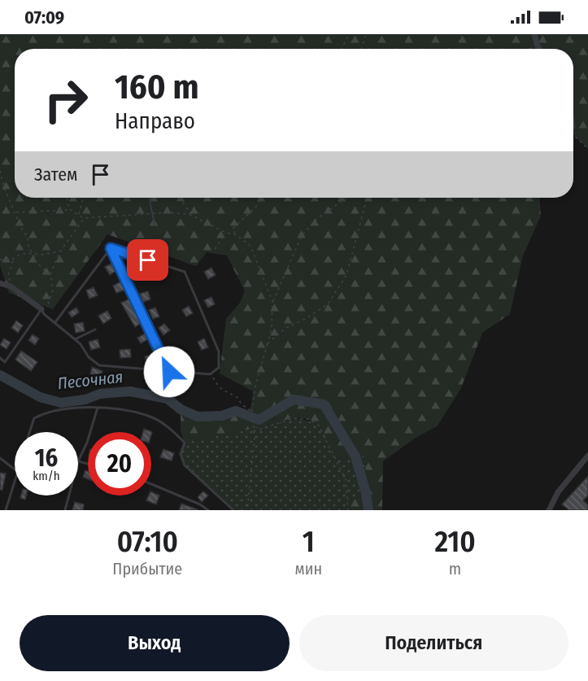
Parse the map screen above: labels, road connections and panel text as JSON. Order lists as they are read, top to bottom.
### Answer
{
  "water": ["Песочная"],
  "page": {
    "status": "07:09",
    "turn": ["160 m", "Направо"],
    "then": "Затем",
    "speed": "16 km/h",
    "limit": "20",
    "eta": [
      "07:10",
      "Прибытие",
      "1",
      "мин",
      "210",
      "m"
    ],
    "buttons": ["Выход", "Поделиться"]
  }
}
